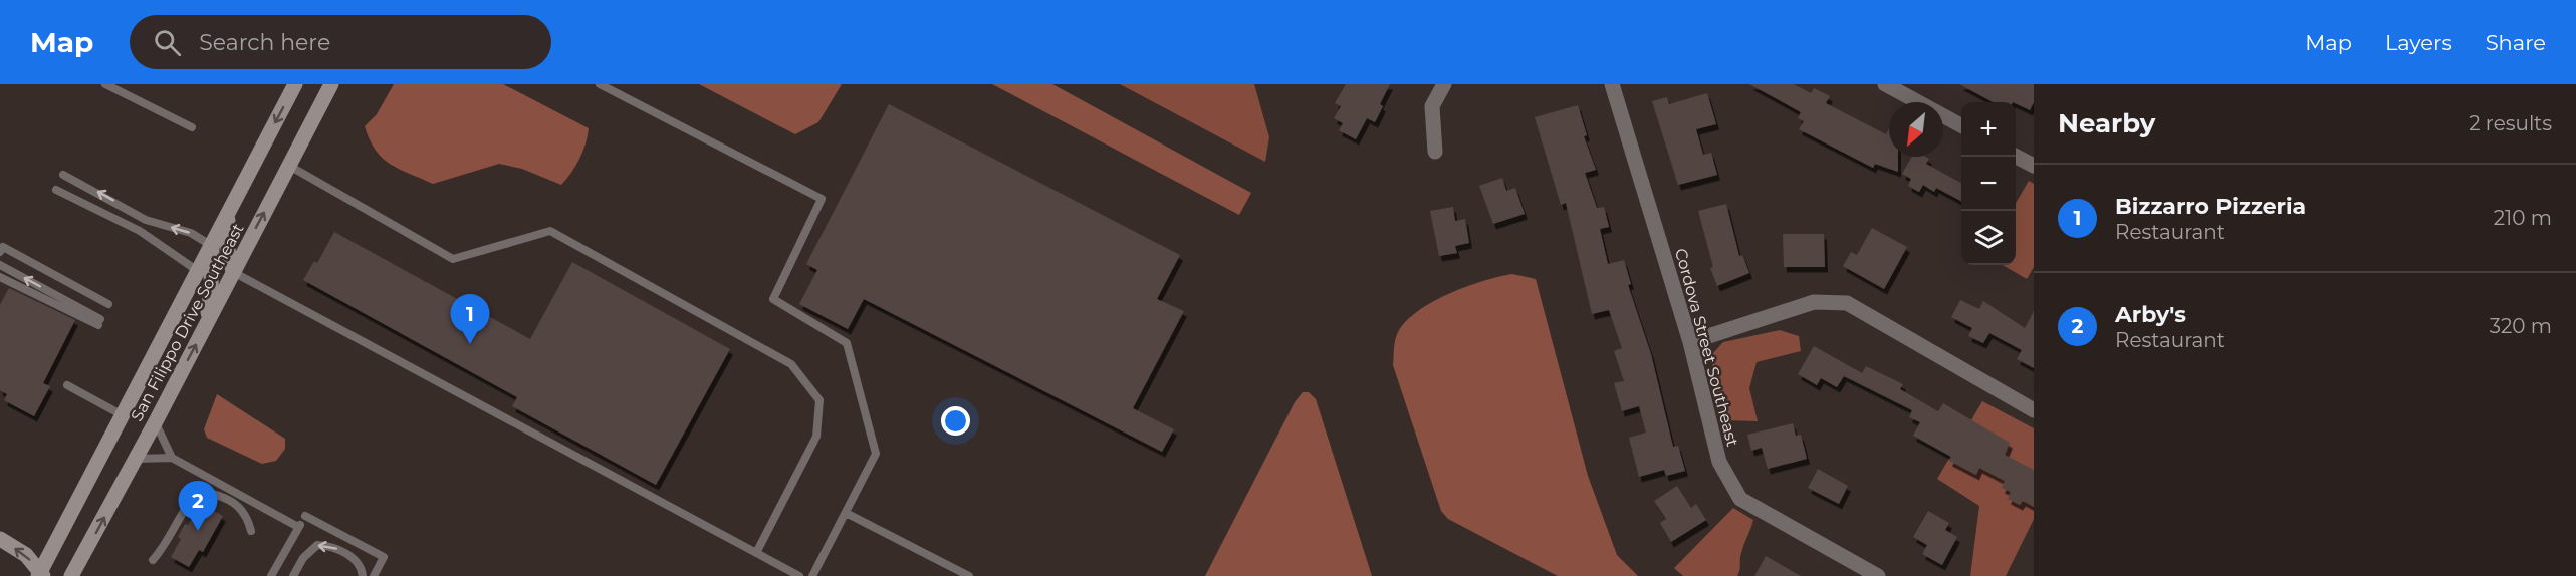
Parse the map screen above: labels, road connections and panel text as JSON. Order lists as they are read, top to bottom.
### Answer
{
  "streets": {
    "street": ["San Filippo Drive Southeast", "Cordova Street Southeast"]
  },
  "north": "bottom left",
  "page": {
    "header": "Map",
    "search": "Search here",
    "nav": ["Map", "Layers", "Share"],
    "heading": ["Nearby", "2 results"],
    "map_buttons": ["+", "−"],
    "list": [
      {
        "mark": "1",
        "name": "Bizzarro Pizzeria",
        "note": "Restaurant",
        "value": "210 m"
      },
      {
        "mark": "2",
        "name": "Arby's",
        "note": "Restaurant",
        "value": "320 m"
      }
    ],
    "pins": ["1", "2"]
  }
}
